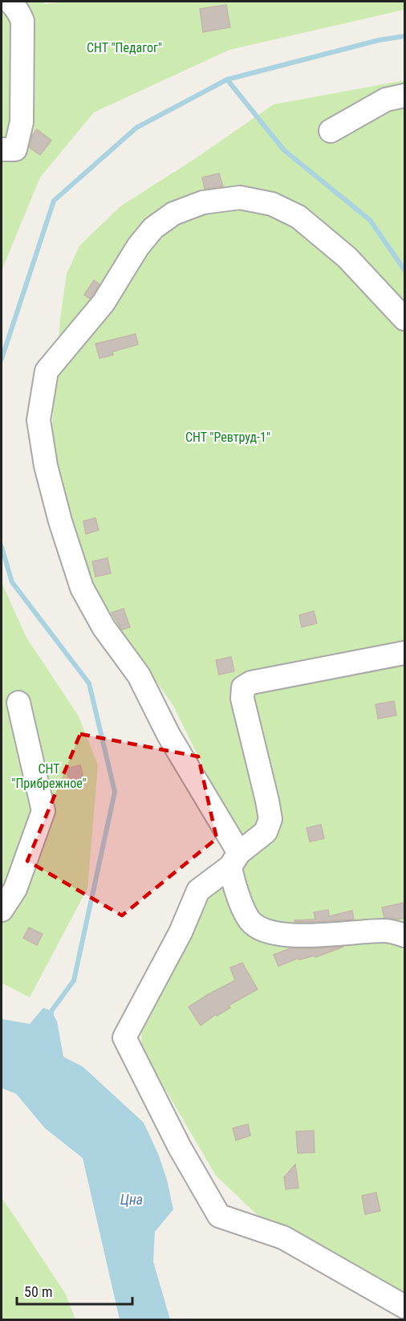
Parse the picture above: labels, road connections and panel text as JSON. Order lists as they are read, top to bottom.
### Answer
{
  "water": ["Цна"],
  "parks": ["СНТ \"Педагог\"", "СНТ \"Ревтруд-1\"", "СНТ \"Прибрежное\""],
  "scale_bar": "50 m"
}
